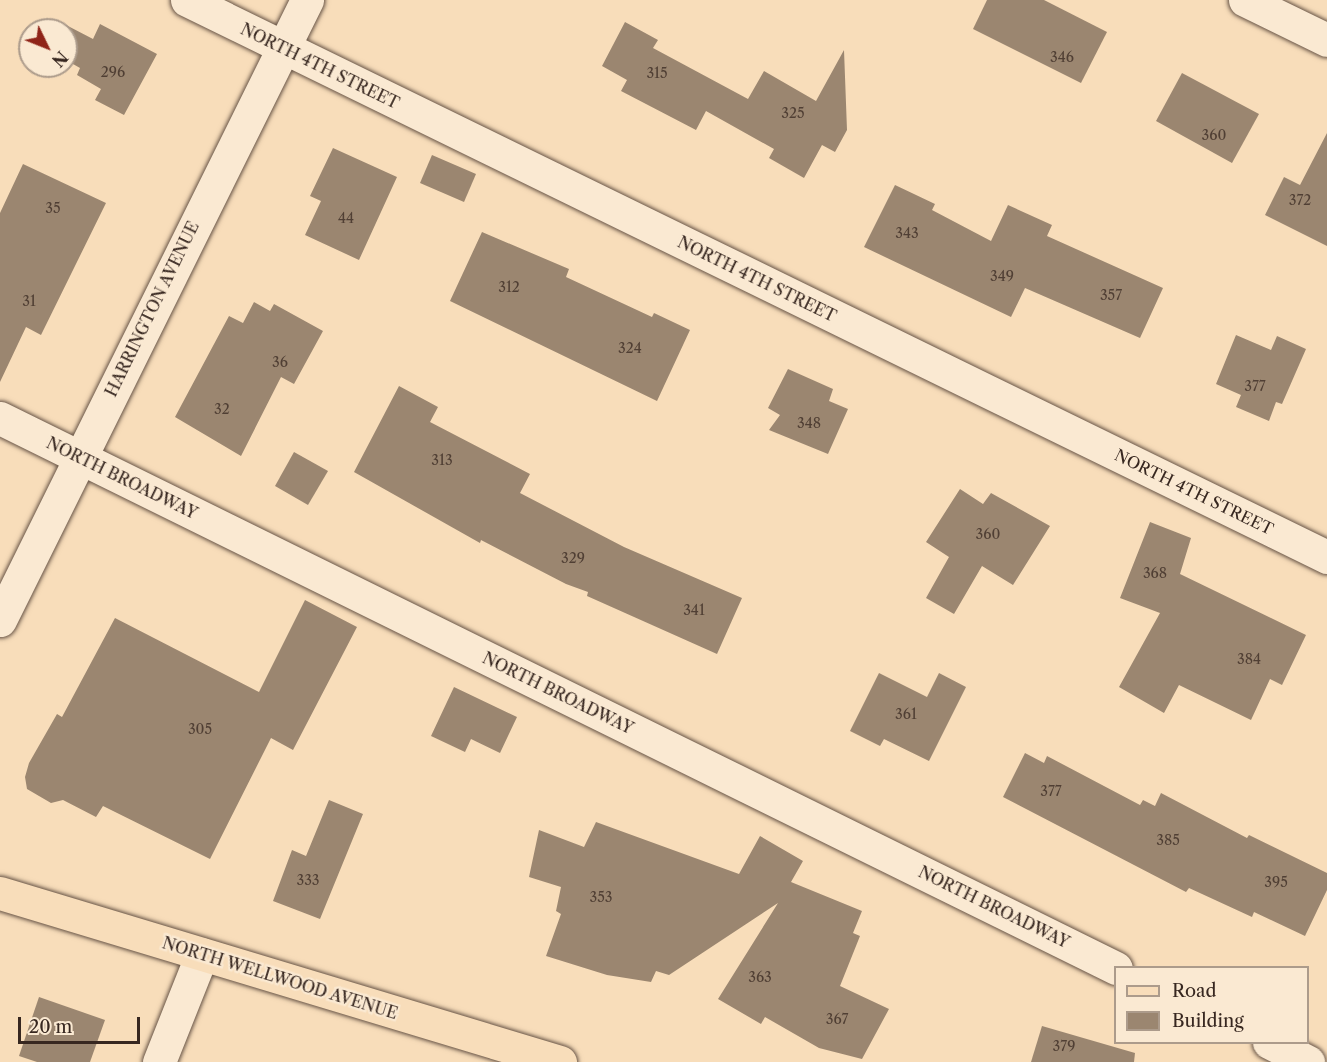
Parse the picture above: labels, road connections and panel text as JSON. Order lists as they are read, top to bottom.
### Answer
{
  "streets": {
    "main road": ["NORTH WELLWOOD AVENUE"],
    "street": ["NORTH 4TH STREET", "HARRINGTON AVENUE", "NORTH BROADWAY"]
  },
  "crossings": [
    ["NORTH 4TH STREET", "HARRINGTON AVENUE"],
    ["HARRINGTON AVENUE", "NORTH BROADWAY"]
  ],
  "house_numbers": [
    "346",
    "296",
    "315",
    "325",
    "360",
    "372",
    "35",
    "44",
    "343",
    "349",
    "312",
    "357",
    "31",
    "324",
    "36",
    "377",
    "32",
    "348",
    "313",
    "360",
    "329",
    "368",
    "341",
    "384",
    "361",
    "305",
    "377",
    "385",
    "333",
    "395",
    "353",
    "363",
    "367",
    "379"
  ],
  "legend": ["Road", "Building"],
  "scale_bar": "20 m",
  "north": "bottom right"
}
